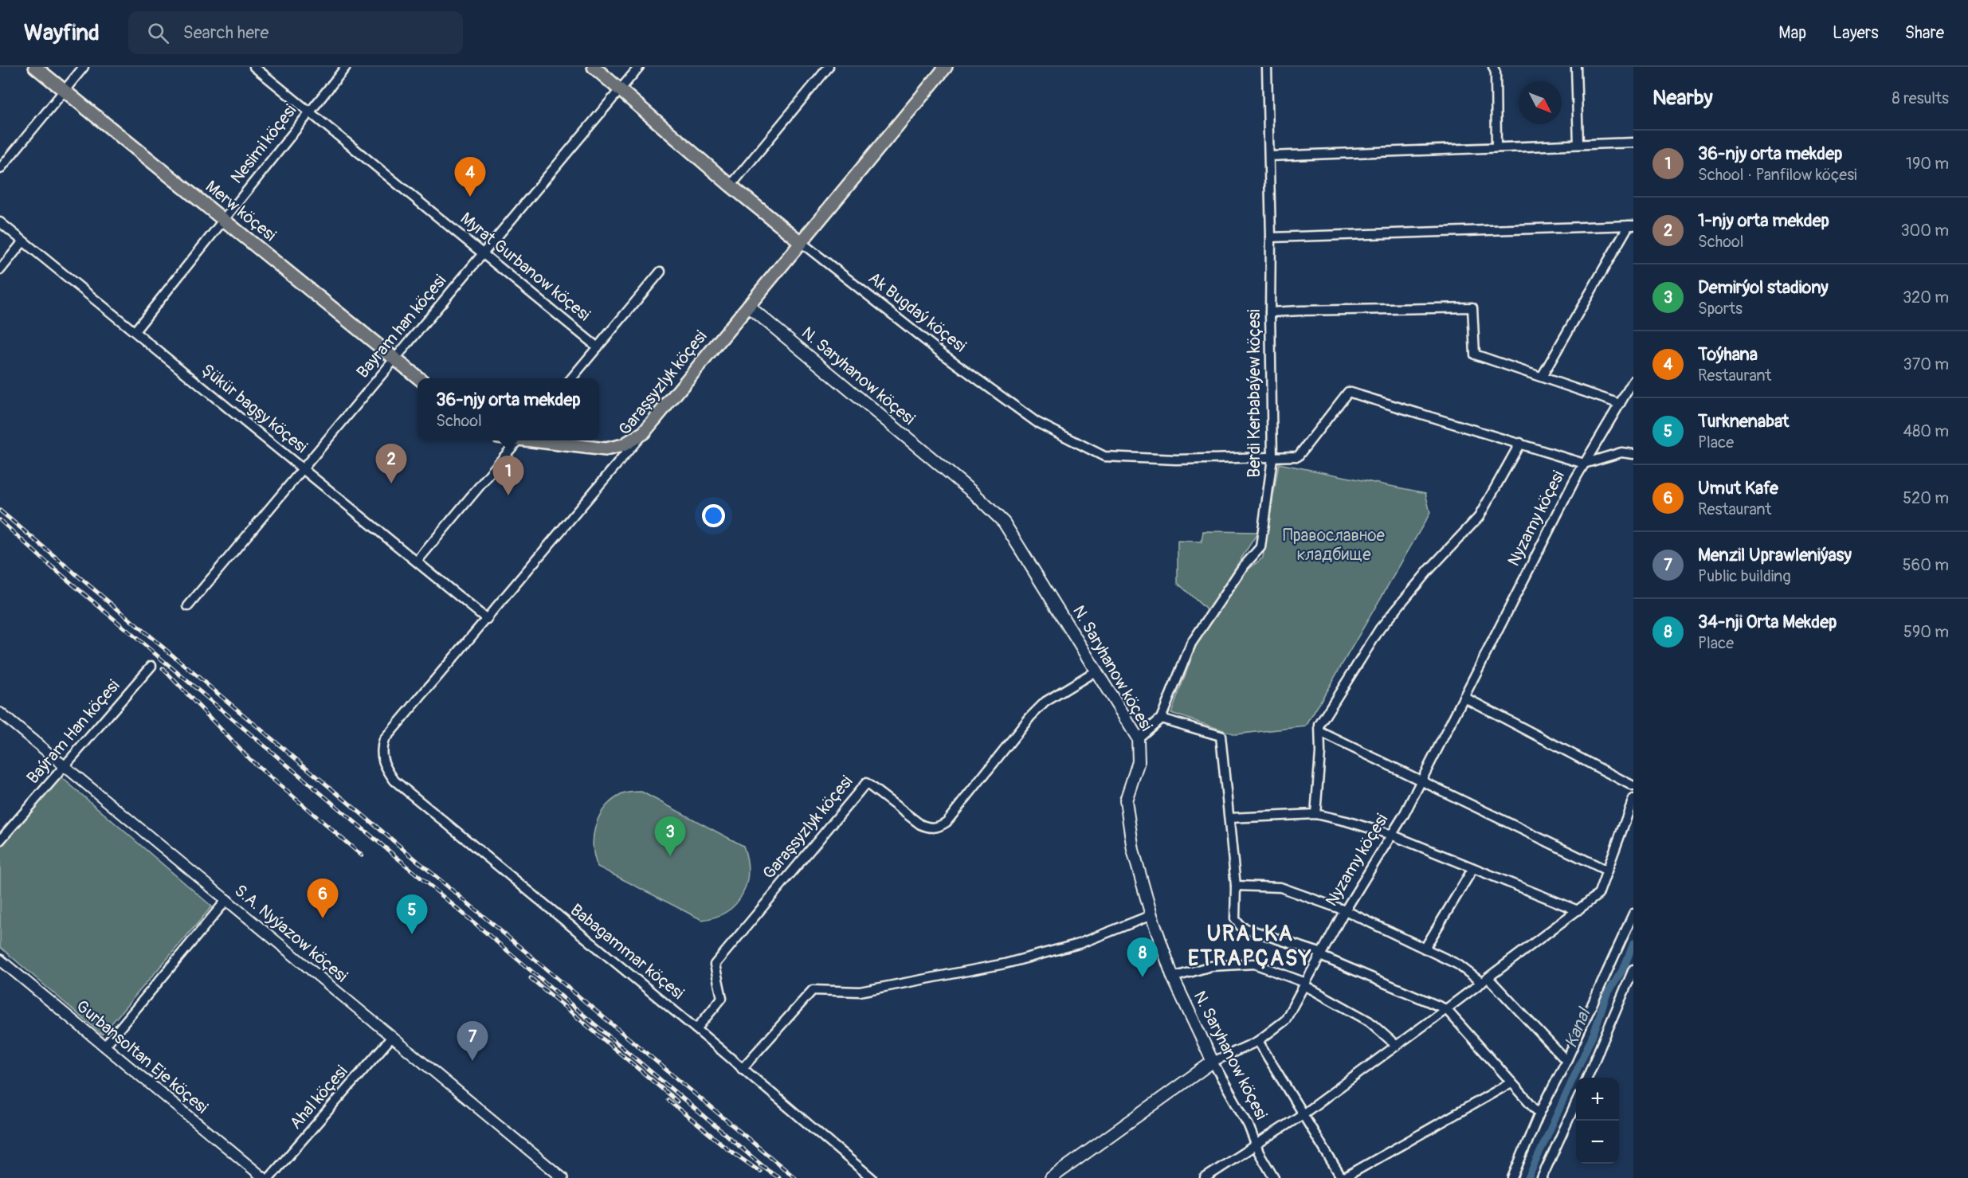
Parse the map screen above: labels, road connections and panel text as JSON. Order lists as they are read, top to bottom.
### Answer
{
  "streets": {
    "main road": [
      "Merw köçesi",
      "Ak Bugdaý köçesi",
      "N. Saryhanow köçesi",
      "Garaşsyzlyk köçesi",
      "Nyzamy köçesi"
    ],
    "street": [
      "Nesimi köçesi",
      "Myrat Gurbanow köçesi",
      "Bayram han köçesi",
      "Berdi Kerbabaýew köçesi",
      "Şükür bagşy köçesi",
      "Baýram Han köçesi",
      "S.A. Nyýazow köçesi",
      "Babagammar köçesi",
      "Gurbansoltan Eje köçesi",
      "Ahal köçesi"
    ]
  },
  "crossings": [
    ["Nesimi köçesi", "Merw köçesi"],
    ["Nesimi köçesi", "Myrat Gurbanow köçesi"],
    ["Nesimi köçesi", "Şükür bagşy köçesi"],
    ["Merw köçesi", "Bayram han köçesi"],
    ["Myrat Gurbanow köçesi", "Bayram han köçesi"],
    ["Ak Bugdaý köçesi", "Bayram han köçesi"],
    ["Ak Bugdaý köçesi", "Garaşsyzlyk köçesi"],
    ["Ak Bugdaý köçesi", "Berdi Kerbabaýew köçesi"],
    ["Bayram han köçesi", "Şükür bagşy köçesi"],
    ["N. Saryhanow köçesi", "Garaşsyzlyk köçesi"],
    ["N. Saryhanow köçesi", "Berdi Kerbabaýew köçesi"],
    ["N. Saryhanow köçesi", "Nyzamy köçesi"],
    ["Garaşsyzlyk köçesi", "Şükür bagşy köçesi"],
    ["Garaşsyzlyk köçesi", "Babagammar köçesi"],
    ["Baýram Han köçesi", "S.A. Nyýazow köçesi"],
    ["S.A. Nyýazow köçesi", "Ahal köçesi"]
  ],
  "districts": ["URALKA ETRAPÇASY"],
  "water": ["Kanal"],
  "parks": ["Православное кладбище"],
  "north": "bottom right",
  "page": {
    "header": "Wayfind",
    "search": "Search here",
    "nav": ["Map", "Layers", "Share"],
    "heading": ["Nearby", "8 results"],
    "list": [
      {
        "mark": "1",
        "name": "36-njy orta mekdep",
        "note": "School · Panfilow köçesi",
        "value": "190 m"
      },
      {
        "mark": "2",
        "name": "1-njy orta mekdep",
        "note": "School",
        "value": "300 m"
      },
      {
        "mark": "3",
        "name": "Demirýol stadiony",
        "note": "Sports",
        "value": "320 m"
      },
      {
        "mark": "4",
        "name": "Toýhana",
        "note": "Restaurant",
        "value": "370 m"
      },
      {
        "mark": "5",
        "name": "Turknenabat",
        "note": "Place",
        "value": "480 m"
      },
      {
        "mark": "6",
        "name": "Umut Kafe",
        "note": "Restaurant",
        "value": "520 m"
      },
      {
        "mark": "7",
        "name": "Menzil Uprawleniýasy",
        "note": "Public building",
        "value": "560 m"
      },
      {
        "mark": "8",
        "name": "34-nji Orta Mekdep",
        "note": "Place",
        "value": "590 m"
      }
    ],
    "pins": [
      "4",
      "2",
      "1",
      "3",
      "6",
      "5",
      "8",
      "7"
    ],
    "popup": ["36-njy orta mekdep", "School"],
    "map_buttons": ["+", "−"]
  }
}
